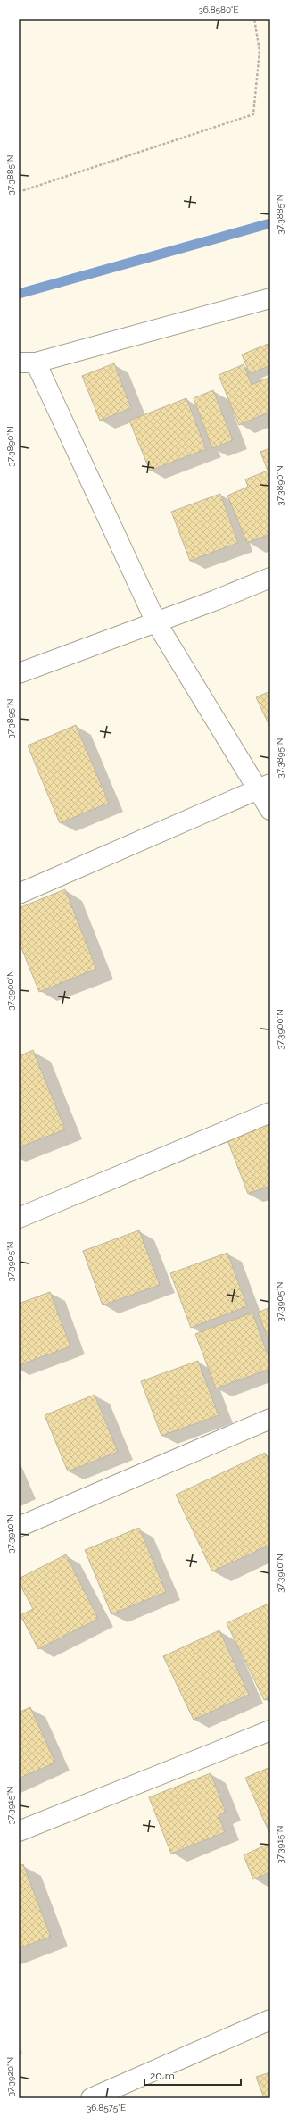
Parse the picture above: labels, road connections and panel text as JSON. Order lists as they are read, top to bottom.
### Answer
{
  "scale_bar": "20 m",
  "coordinates": [
    "36.8580°E",
    "37.3885°N",
    "37.3890°N",
    "37.3895°N",
    "37.3900°N",
    "37.3905°N",
    "37.3910°N",
    "37.3915°N",
    "37.3920°N",
    "36.8575°E"
  ]
}
